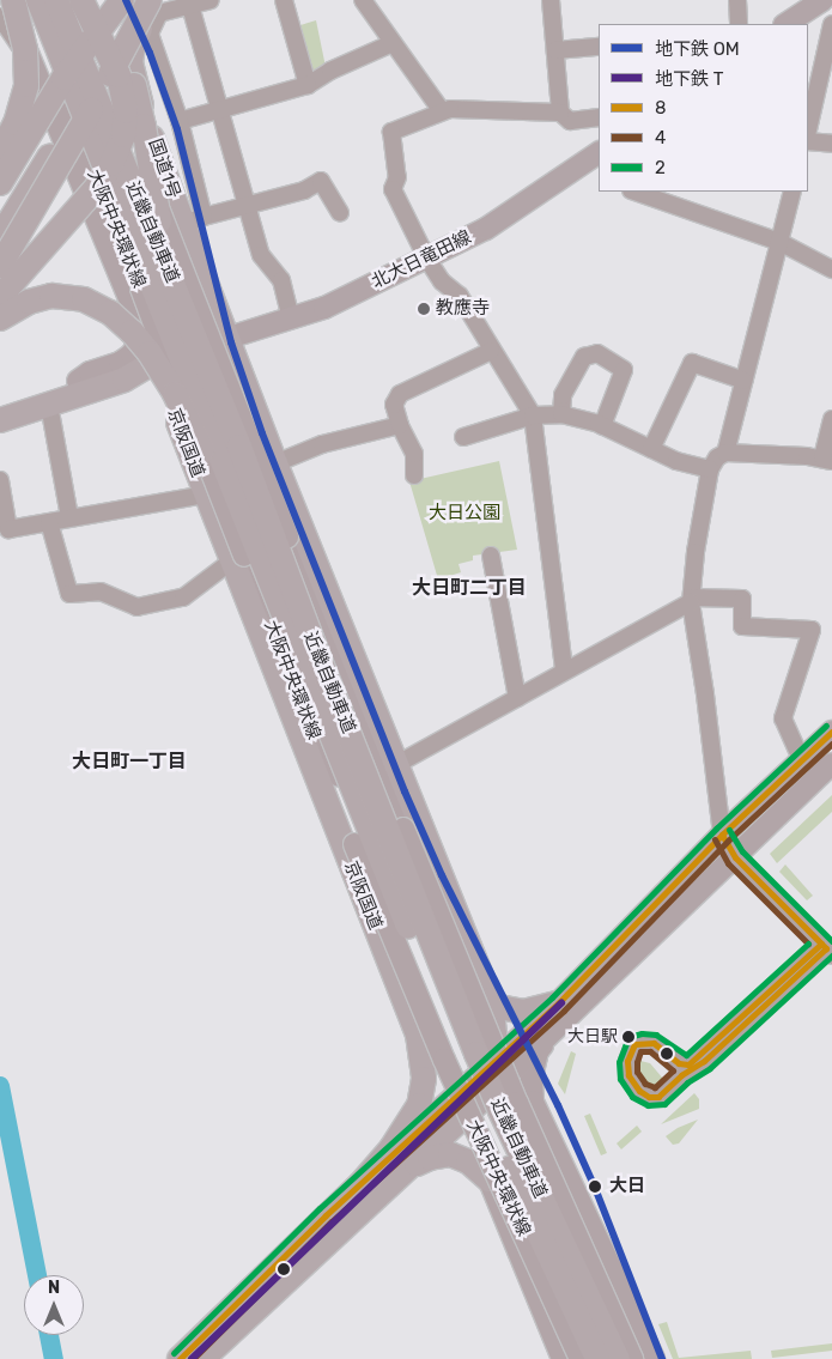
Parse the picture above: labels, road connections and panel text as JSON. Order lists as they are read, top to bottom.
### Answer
{
  "streets": {
    "highway": ["国道1号", "近畿自動車道", "京阪国道"],
    "main road": ["大阪中央環状線", "北大日竜田線"]
  },
  "crossings": [
    ["国道1号", "北大日竜田線"],
    ["大阪中央環状線", "京阪国道"]
  ],
  "districts": ["大日町二丁目", "大日町一丁目"],
  "parks": ["大日公園"],
  "places": ["教應寺", "大日駅", "大日"],
  "lines": [
    "metro line OM",
    "transit line 2",
    "transit line 8",
    "transit line 4",
    "metro line T"
  ],
  "legend": [
    "地下鉄 OM",
    "地下鉄 T",
    "8",
    "4",
    "2"
  ],
  "north": "top"
}
